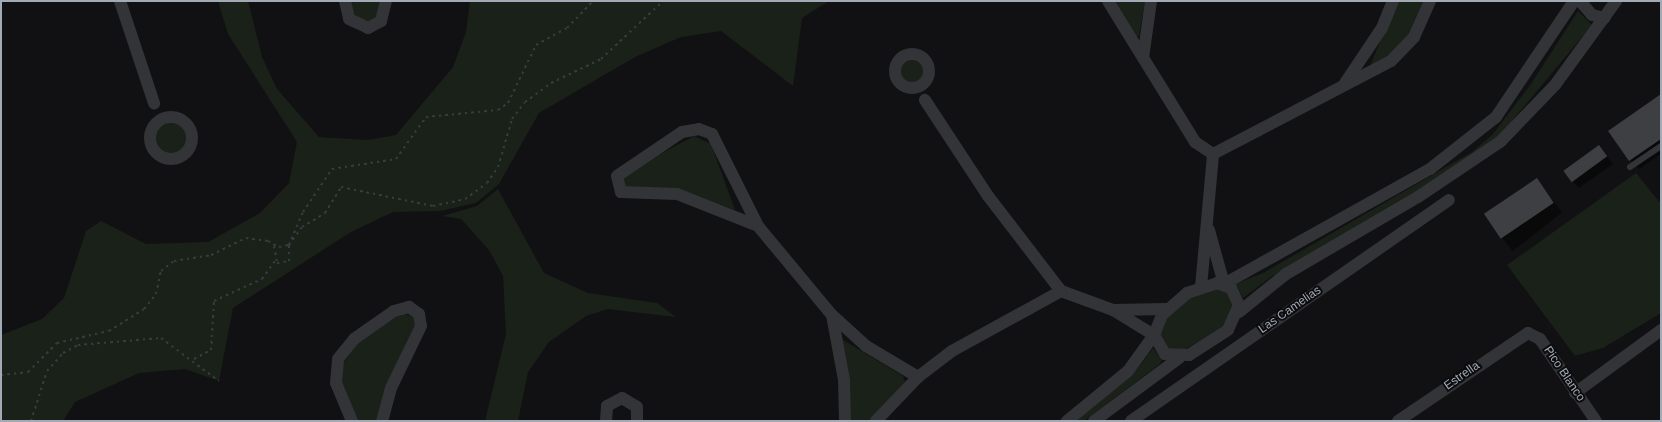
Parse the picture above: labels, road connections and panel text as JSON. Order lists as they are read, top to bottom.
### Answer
{
  "streets": {
    "street": ["Las Camelias", "Pico Blanco", "Estrella"]
  },
  "crossings": [
    ["Pico Blanco", "Estrella"]
  ]
}
